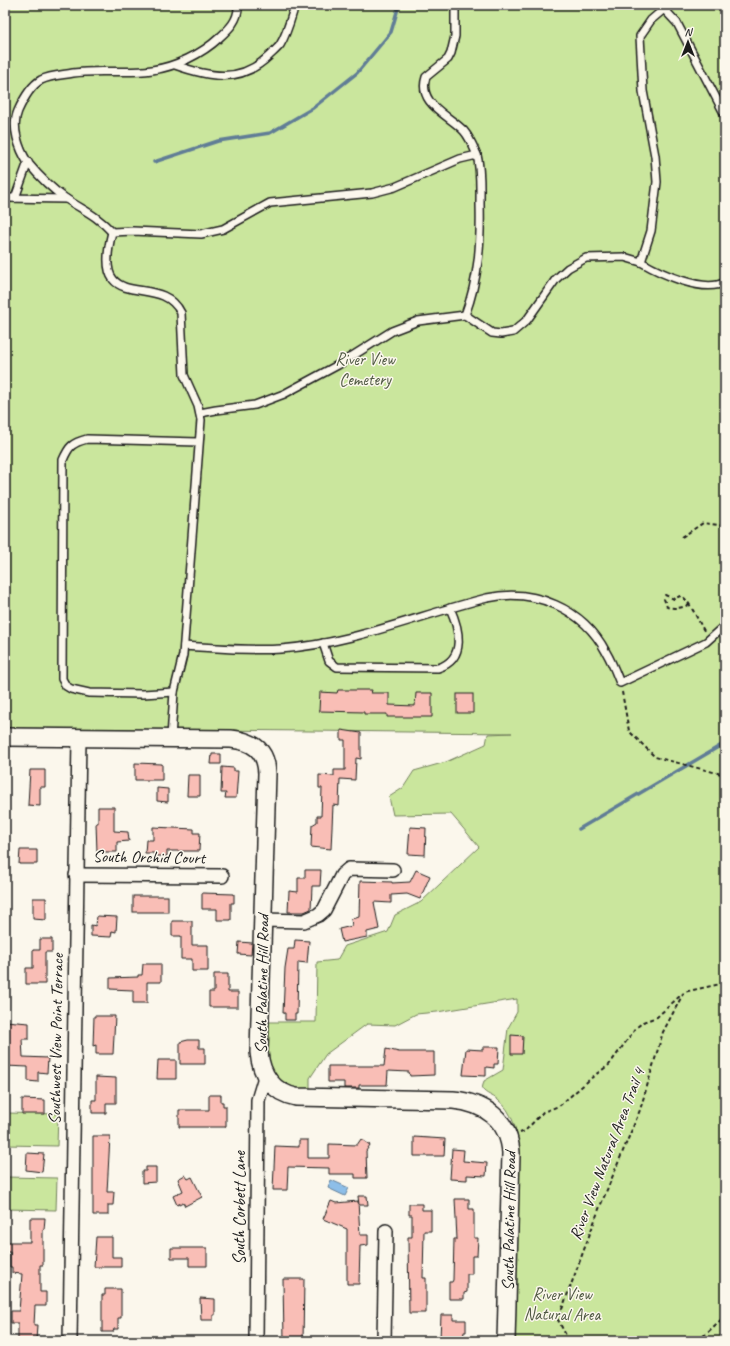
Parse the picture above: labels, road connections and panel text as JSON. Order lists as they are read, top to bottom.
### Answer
{
  "streets": {
    "street": [
      "South Orchid Court",
      "South Palatine Hill Road",
      "Southwest View Point Terrace",
      "South Corbett Lane"
    ],
    "path": ["River View Natural Area Trail 4"]
  },
  "crossings": [
    ["South Orchid Court", "Southwest View Point Terrace"],
    ["South Palatine Hill Road", "Southwest View Point Terrace"],
    ["South Palatine Hill Road", "South Corbett Lane"]
  ],
  "parks": ["River View Cemetery", "River View Natural Area"],
  "north": "top"
}
